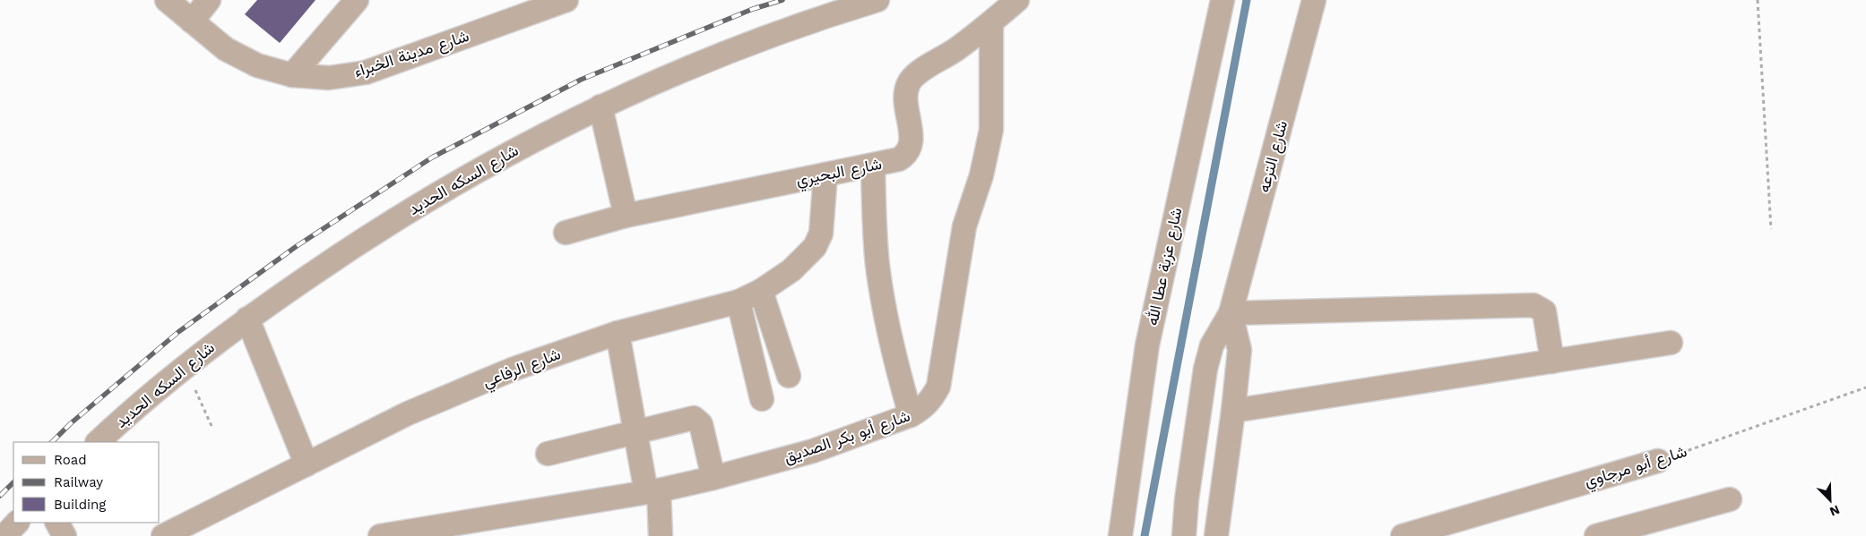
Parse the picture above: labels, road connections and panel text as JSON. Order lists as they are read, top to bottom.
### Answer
{
  "streets": {
    "street": [
      "شارع مدينة الخبراء",
      "شارع الترعه",
      "شارع البحيري",
      "شارع السكه الحديد",
      "شارع عزبة عطا الله",
      "شارع الرفاعي",
      "شارع أبو بكر الصديق",
      "شارع أبو مرجاوي"
    ]
  },
  "crossings": [
    ["شارع البحيري", "شارع الرفاعي"],
    ["شارع البحيري", "شارع أبو بكر الصديق"]
  ],
  "legend": ["Road", "Railway", "Building"],
  "north": "bottom right"
}
